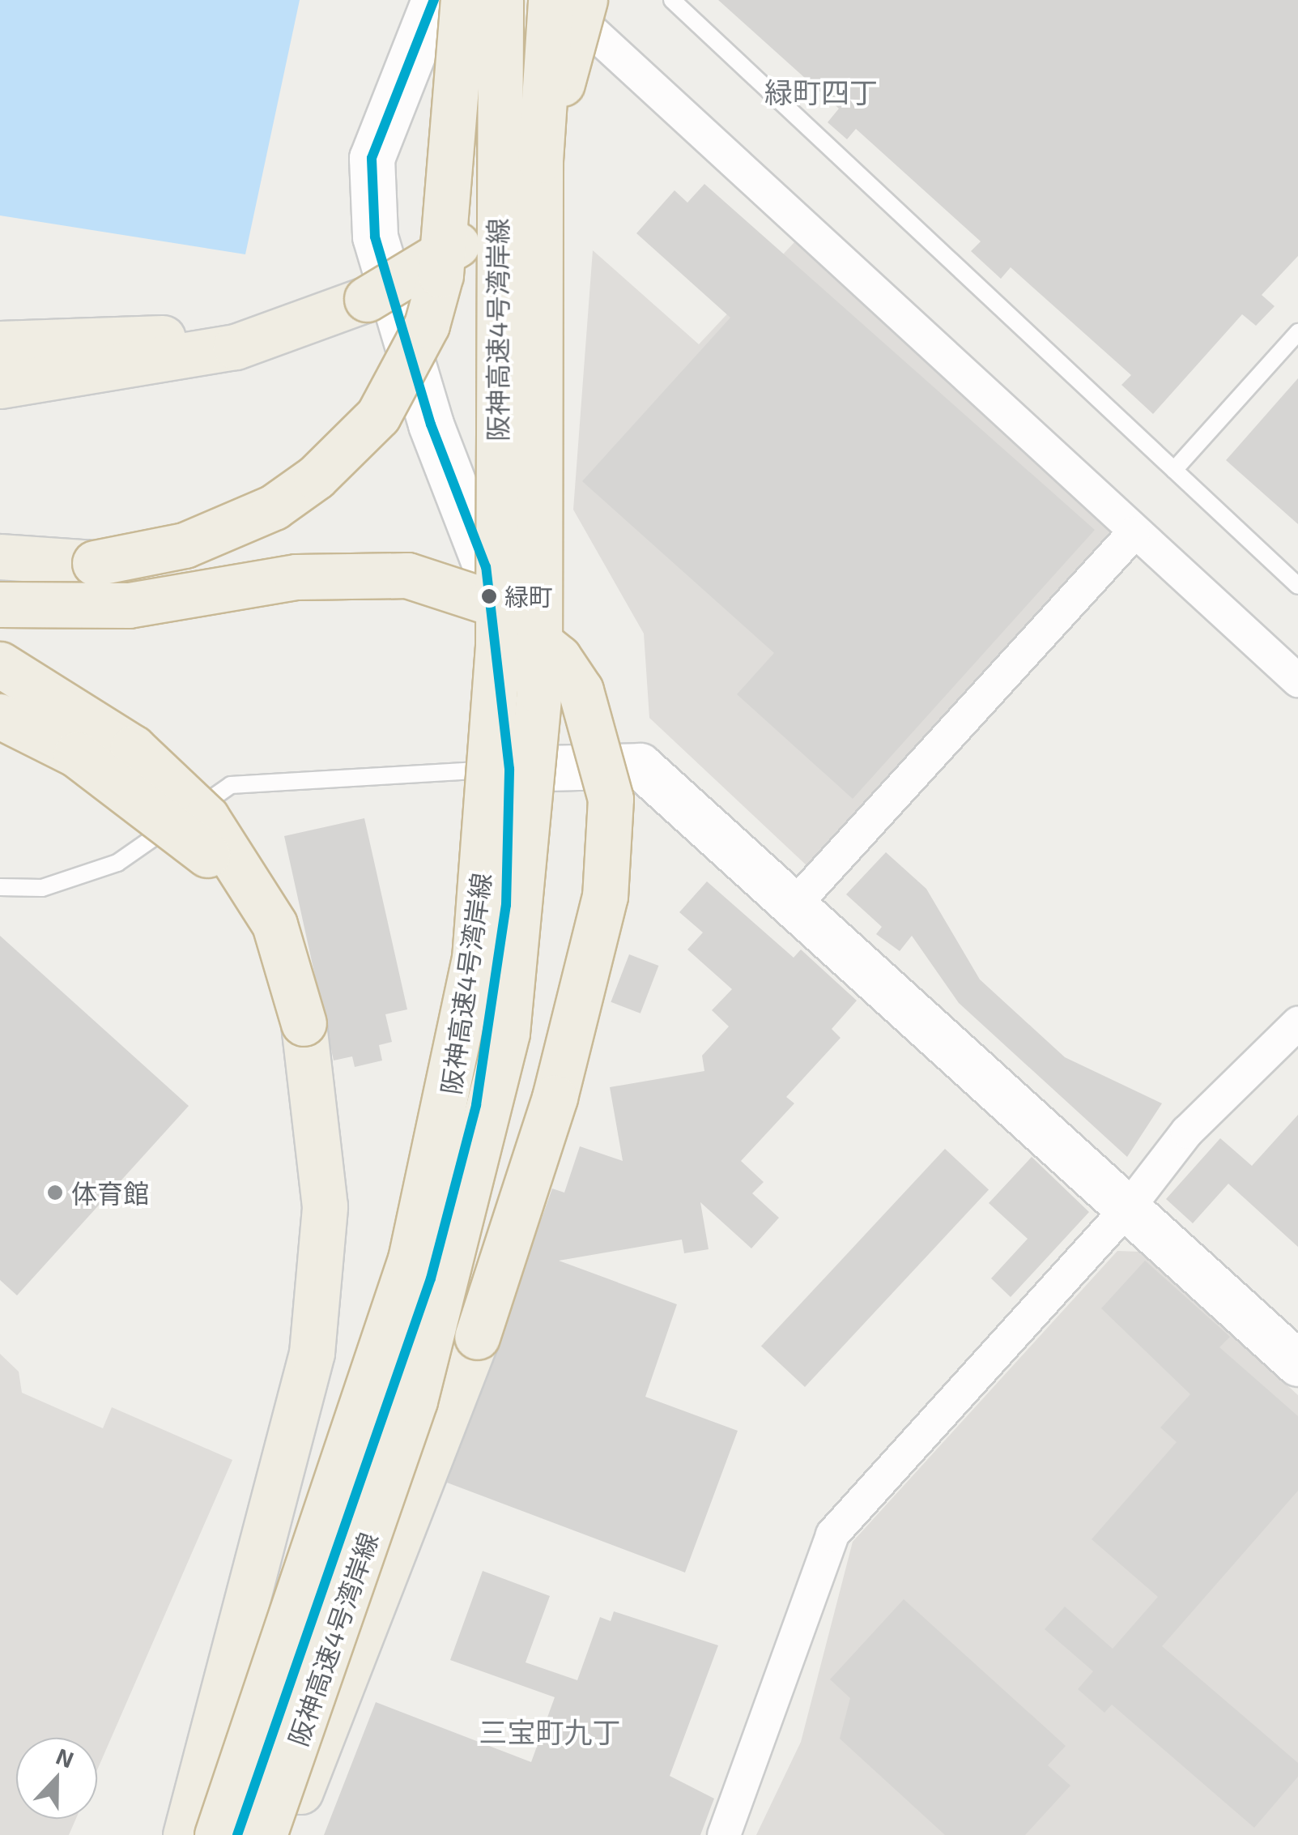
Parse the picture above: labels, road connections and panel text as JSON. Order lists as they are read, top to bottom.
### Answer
{
  "streets": {
    "highway": ["阪神高速4号湾岸線"]
  },
  "districts": ["緑町四丁", "三宝町九丁"],
  "places": ["緑町", "体育館"],
  "north": "top"
}
